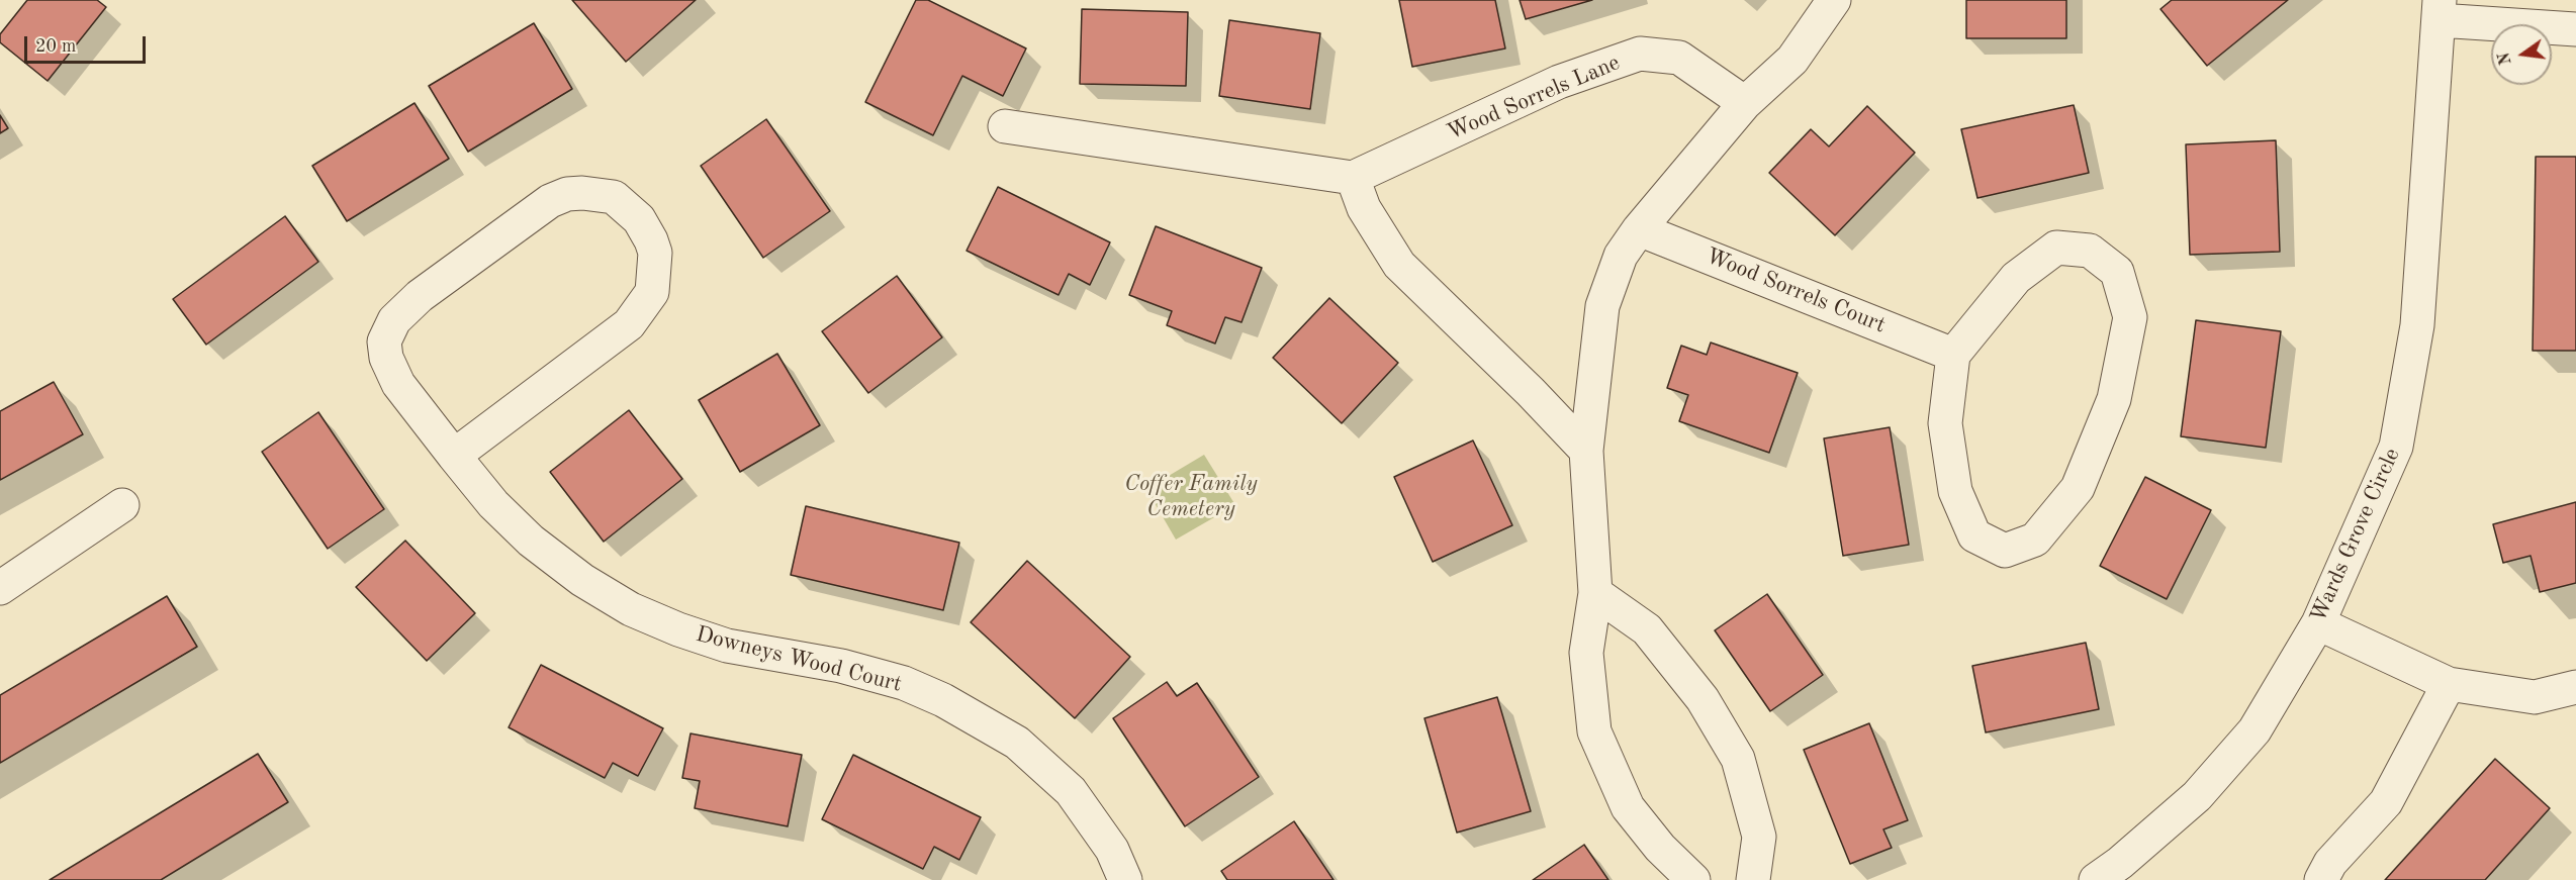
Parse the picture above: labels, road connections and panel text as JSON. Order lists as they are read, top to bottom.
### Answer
{
  "streets": {
    "street": [
      "Wood Sorrels Lane",
      "Wood Sorrels Court",
      "Wards Grove Circle",
      "Downeys Wood Court"
    ]
  },
  "parks": ["Coffer Family Cemetery"],
  "scale_bar": "20 m",
  "north": "left"
}
